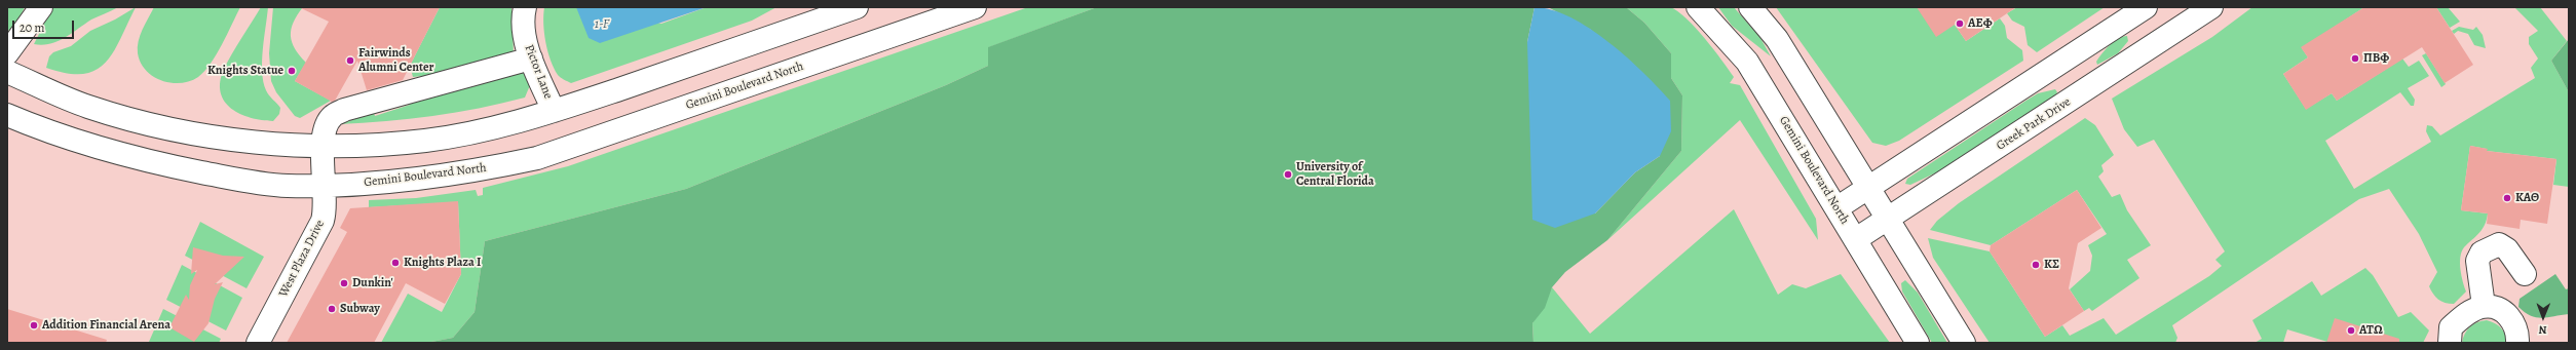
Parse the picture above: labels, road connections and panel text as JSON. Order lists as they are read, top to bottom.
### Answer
{
  "streets": {
    "street": [
      "Pictor Lane",
      "Gemini Boulevard North",
      "Greek Park Drive",
      "West Plaza Drive"
    ]
  },
  "crossings": [
    ["Pictor Lane", "West Plaza Drive"],
    ["Gemini Boulevard North", "Greek Park Drive"],
    ["Gemini Boulevard North", "West Plaza Drive"]
  ],
  "water": ["1-F"],
  "places": [
    "AEΦ",
    "ΠΒΦ",
    "Fairwinds Alumni Center",
    "Knights Statue",
    "University of Central Florida",
    "ΚΑΘ",
    "Knights Plaza I",
    "ΚΣ",
    "Dunkin'",
    "Subway",
    "Addition Financial Arena",
    "ΑΤΩ"
  ],
  "scale_bar": "20 m",
  "north": "bottom"
}
